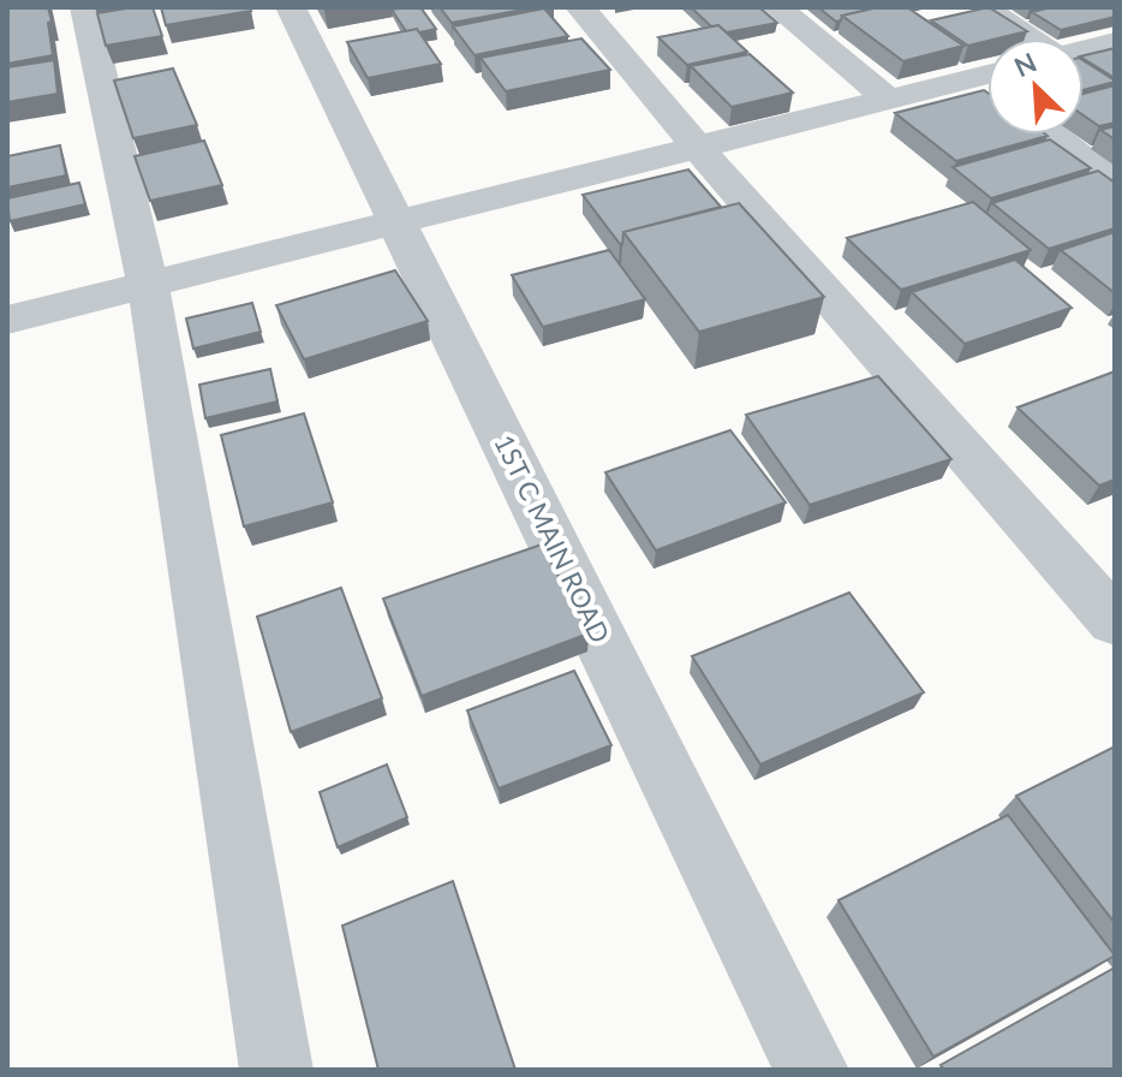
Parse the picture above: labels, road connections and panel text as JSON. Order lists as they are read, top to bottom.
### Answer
{
  "streets": {
    "street": ["1ST C MAIN ROAD"]
  },
  "north": "top left"
}
